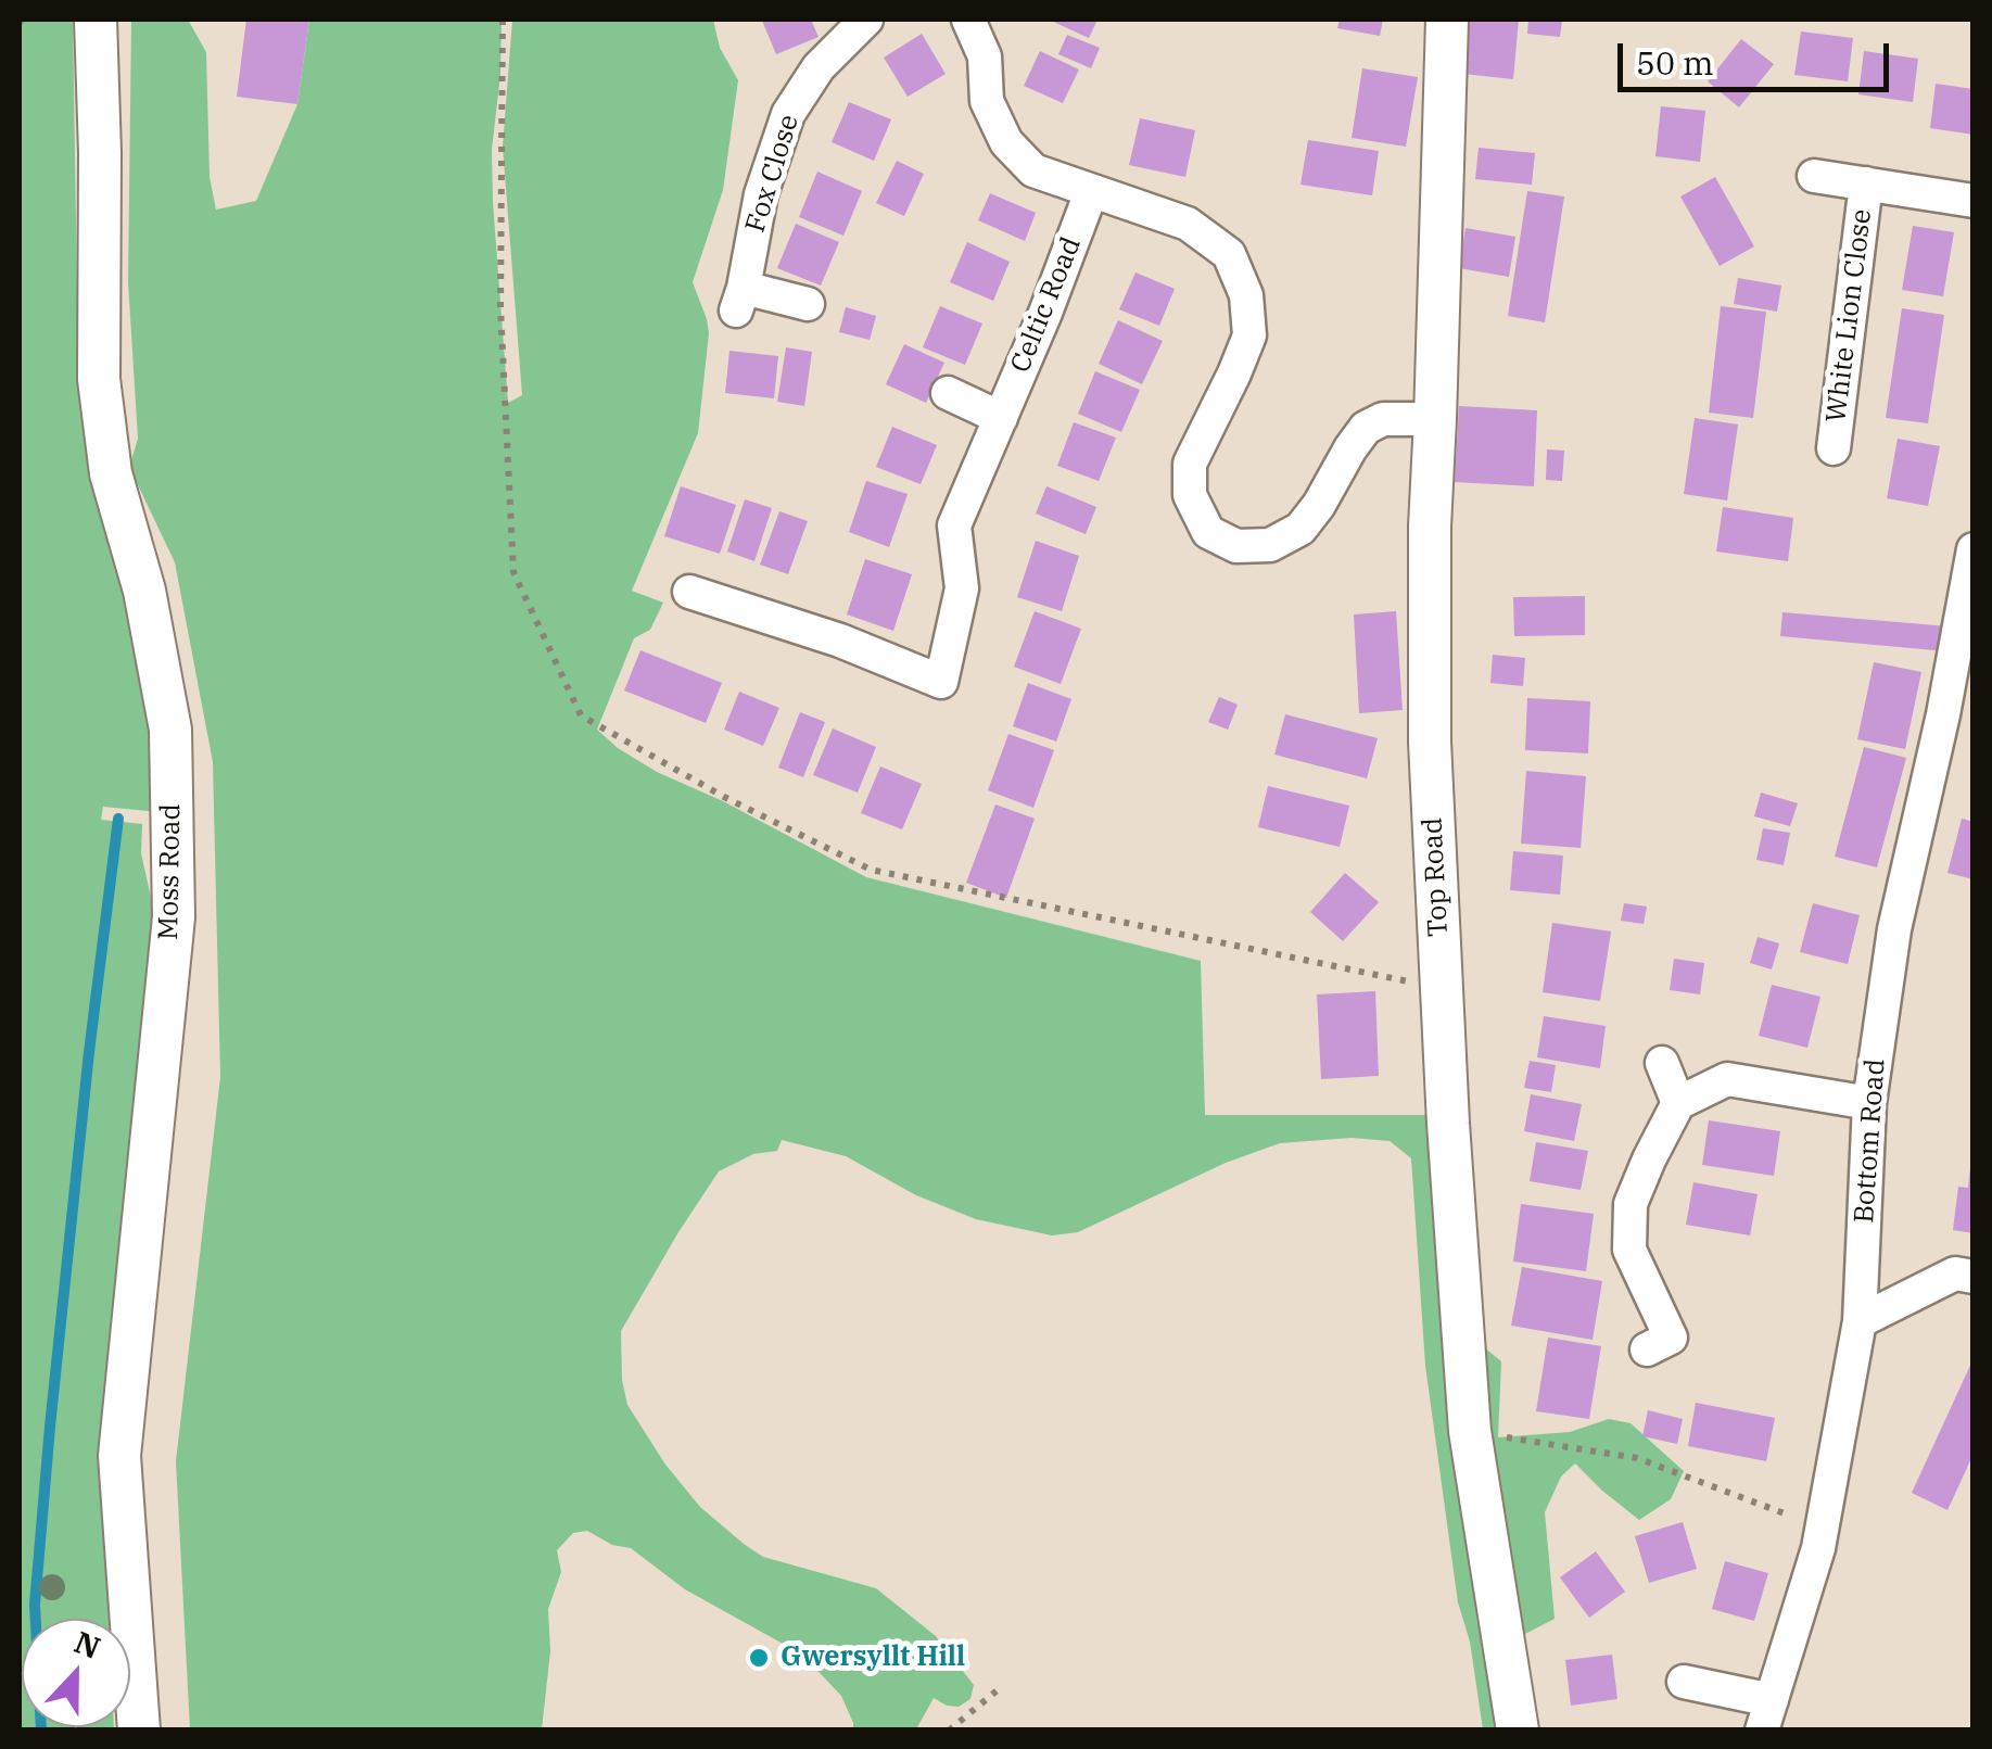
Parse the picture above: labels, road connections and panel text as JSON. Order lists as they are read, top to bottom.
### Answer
{
  "streets": {
    "street": [
      "Fox Close",
      "Celtic Road",
      "White Lion Close",
      "Moss Road",
      "Top Road",
      "Bottom Road"
    ]
  },
  "places": ["Gwersyllt Hill"],
  "scale_bar": "50 m",
  "north": "top"
}
